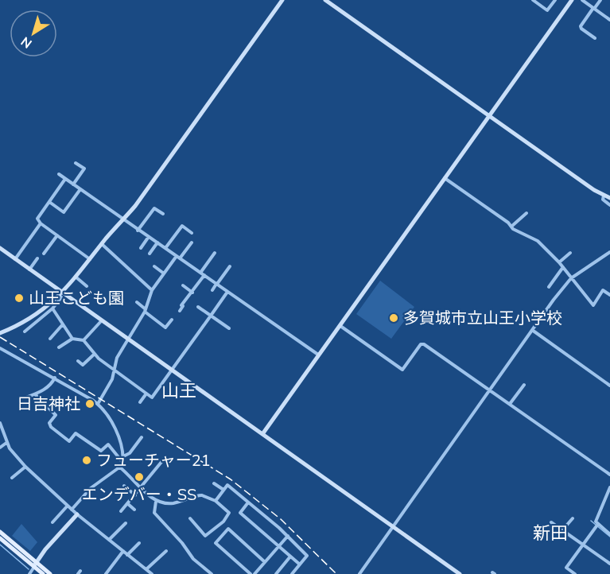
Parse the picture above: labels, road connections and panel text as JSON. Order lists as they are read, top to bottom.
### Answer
{
  "districts": ["山王", "新田"],
  "places": [
    "山王こども園",
    "多賀城市立山王小学校",
    "日吉神社",
    "フューチャー21",
    "エンデバー・SS"
  ],
  "north": "bottom left"
}
